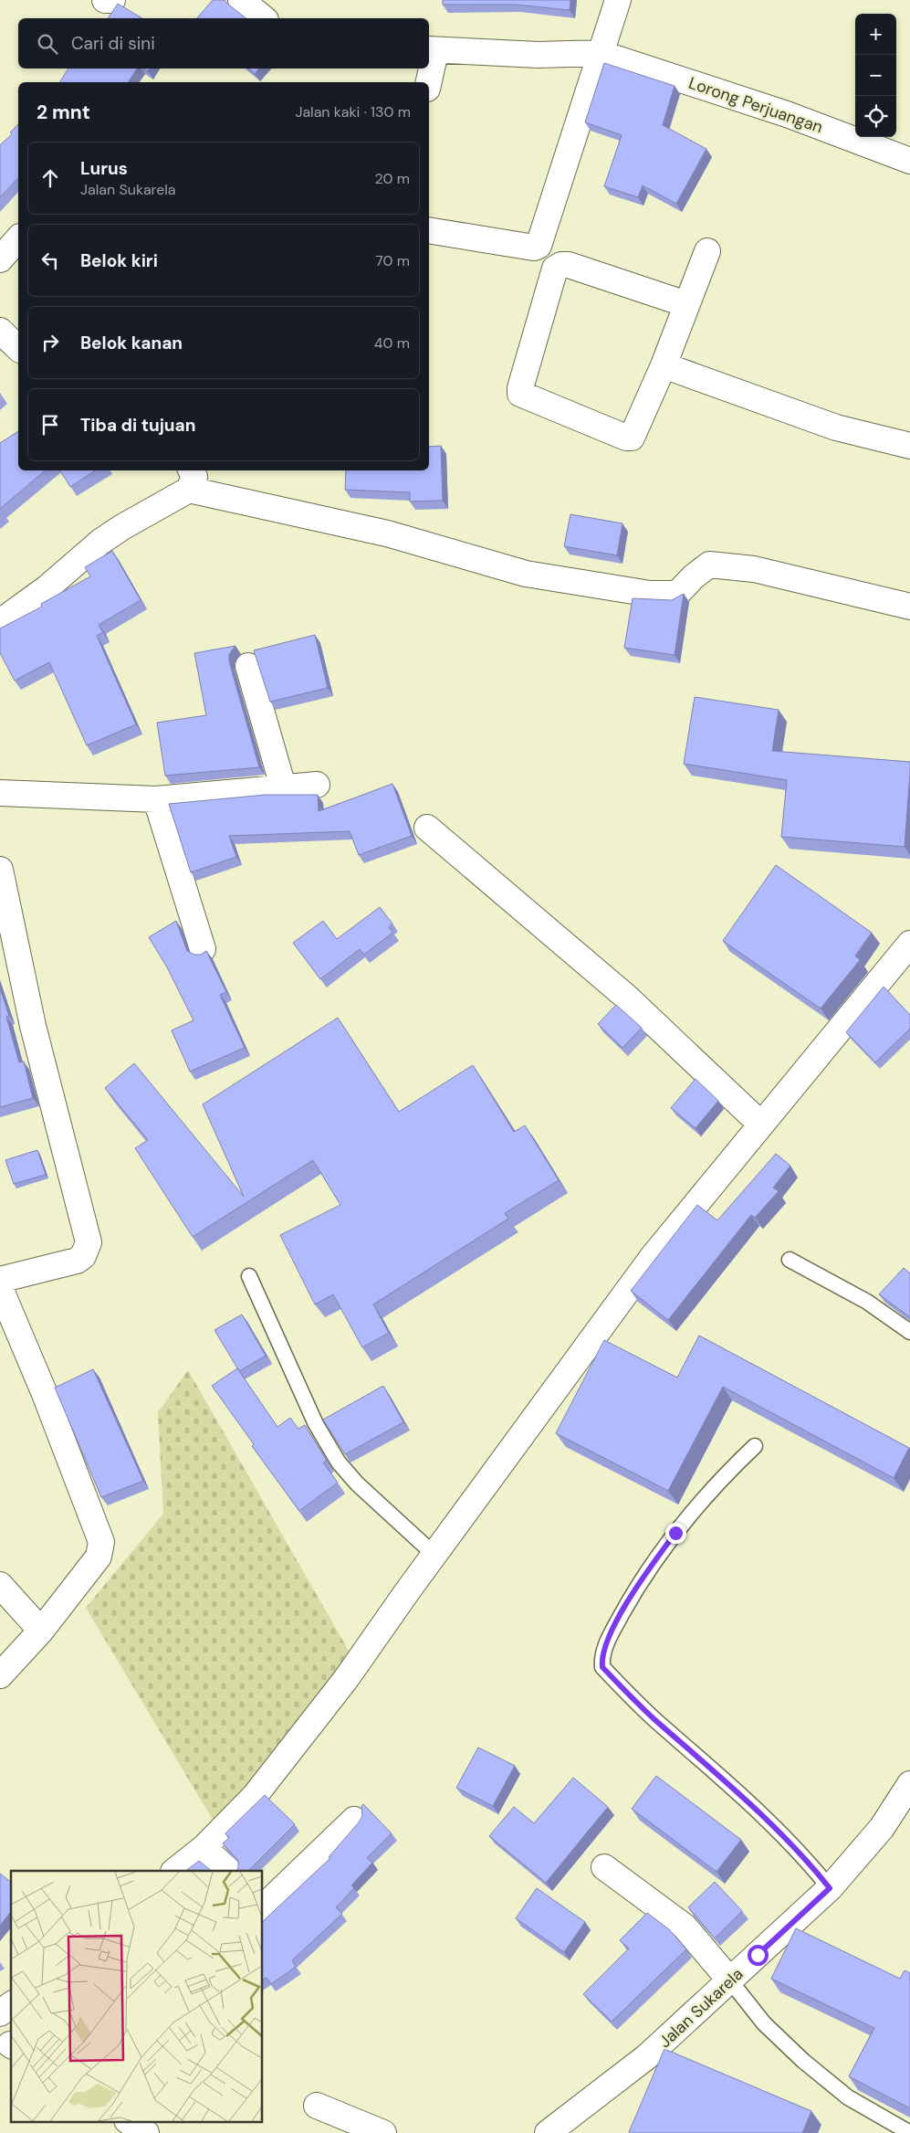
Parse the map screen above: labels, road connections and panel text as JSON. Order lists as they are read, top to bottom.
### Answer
{
  "streets": {
    "street": ["Lorong Perjuangan", "Jalan Sukarela"]
  },
  "page": {
    "map_buttons": ["+", "−"],
    "search": "Cari di sini",
    "heading": ["2 mnt", "Jalan kaki · 130 m"],
    "list": [
      ["Lurus", "Jalan Sukarela", "20 m"],
      ["Belok kiri", "70 m"],
      ["Belok kanan", "40 m"],
      "Tiba di tujuan"
    ]
  }
}
